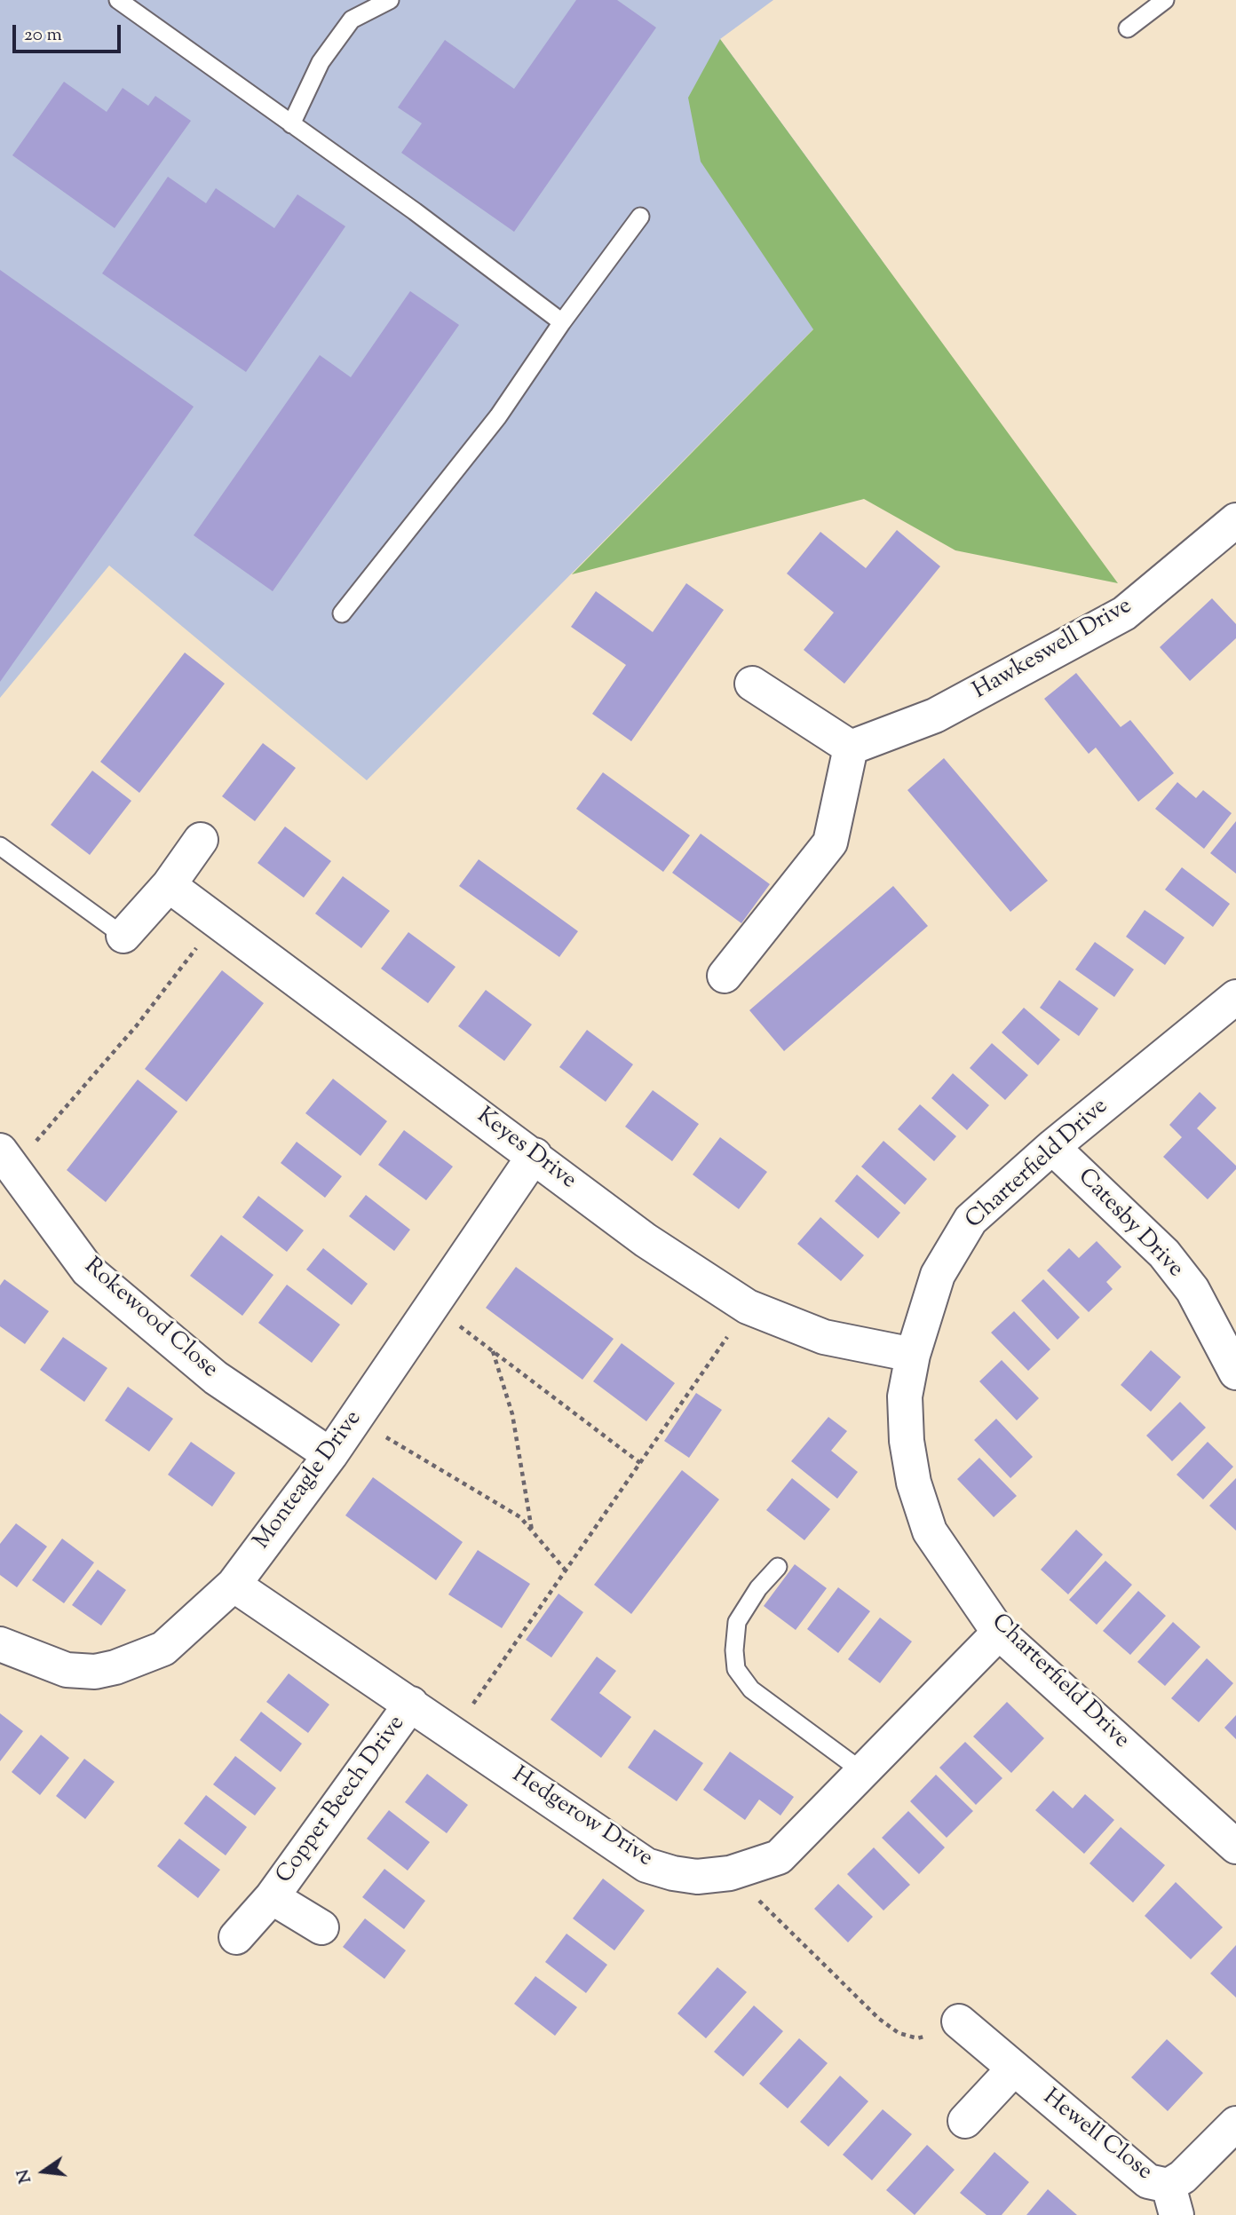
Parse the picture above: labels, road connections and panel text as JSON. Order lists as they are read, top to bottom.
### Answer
{
  "streets": {
    "street": [
      "Hawkeswell Drive",
      "Keyes Drive",
      "Charterfield Drive",
      "Catesby Drive",
      "Rokewood Close",
      "Monteagle Drive",
      "Copper Beech Drive",
      "Hedgerow Drive",
      "Hewell Close"
    ]
  },
  "crossings": [
    ["Keyes Drive", "Charterfield Drive"],
    ["Keyes Drive", "Monteagle Drive"],
    ["Charterfield Drive", "Catesby Drive"],
    ["Charterfield Drive", "Hedgerow Drive"],
    ["Rokewood Close", "Monteagle Drive"],
    ["Monteagle Drive", "Hedgerow Drive"],
    ["Copper Beech Drive", "Hedgerow Drive"]
  ],
  "scale_bar": "20 m",
  "north": "left"
}
